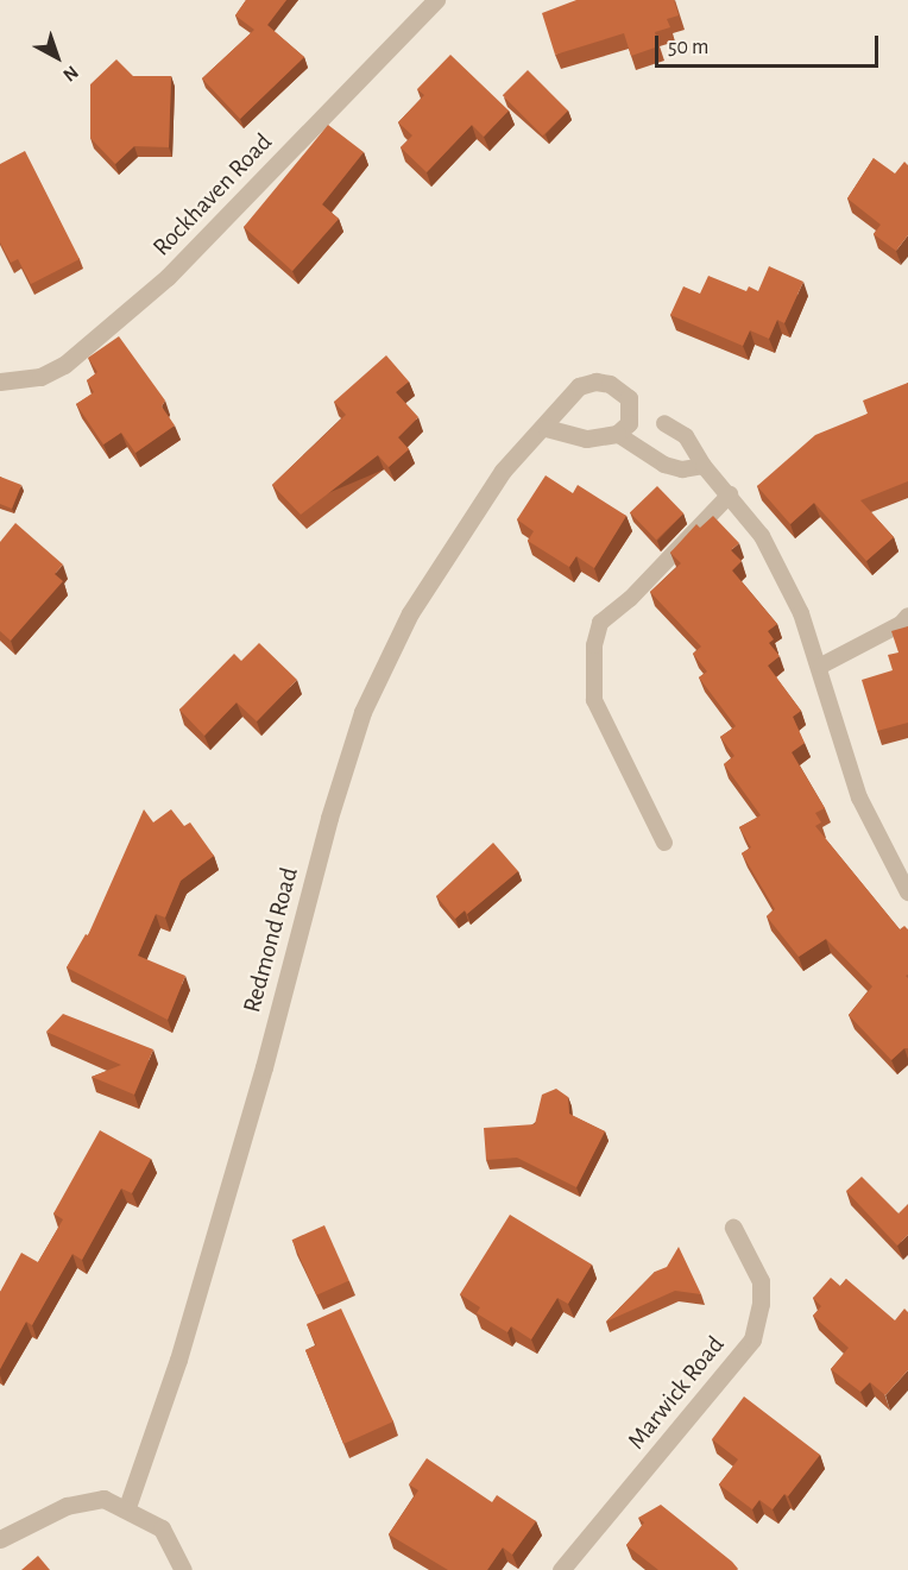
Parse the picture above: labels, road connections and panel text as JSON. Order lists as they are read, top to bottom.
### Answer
{
  "streets": {
    "street": ["Rockhaven Road", "Redmond Road", "Marwick Road"]
  },
  "scale_bar": "50 m",
  "north": "bottom right"
}
